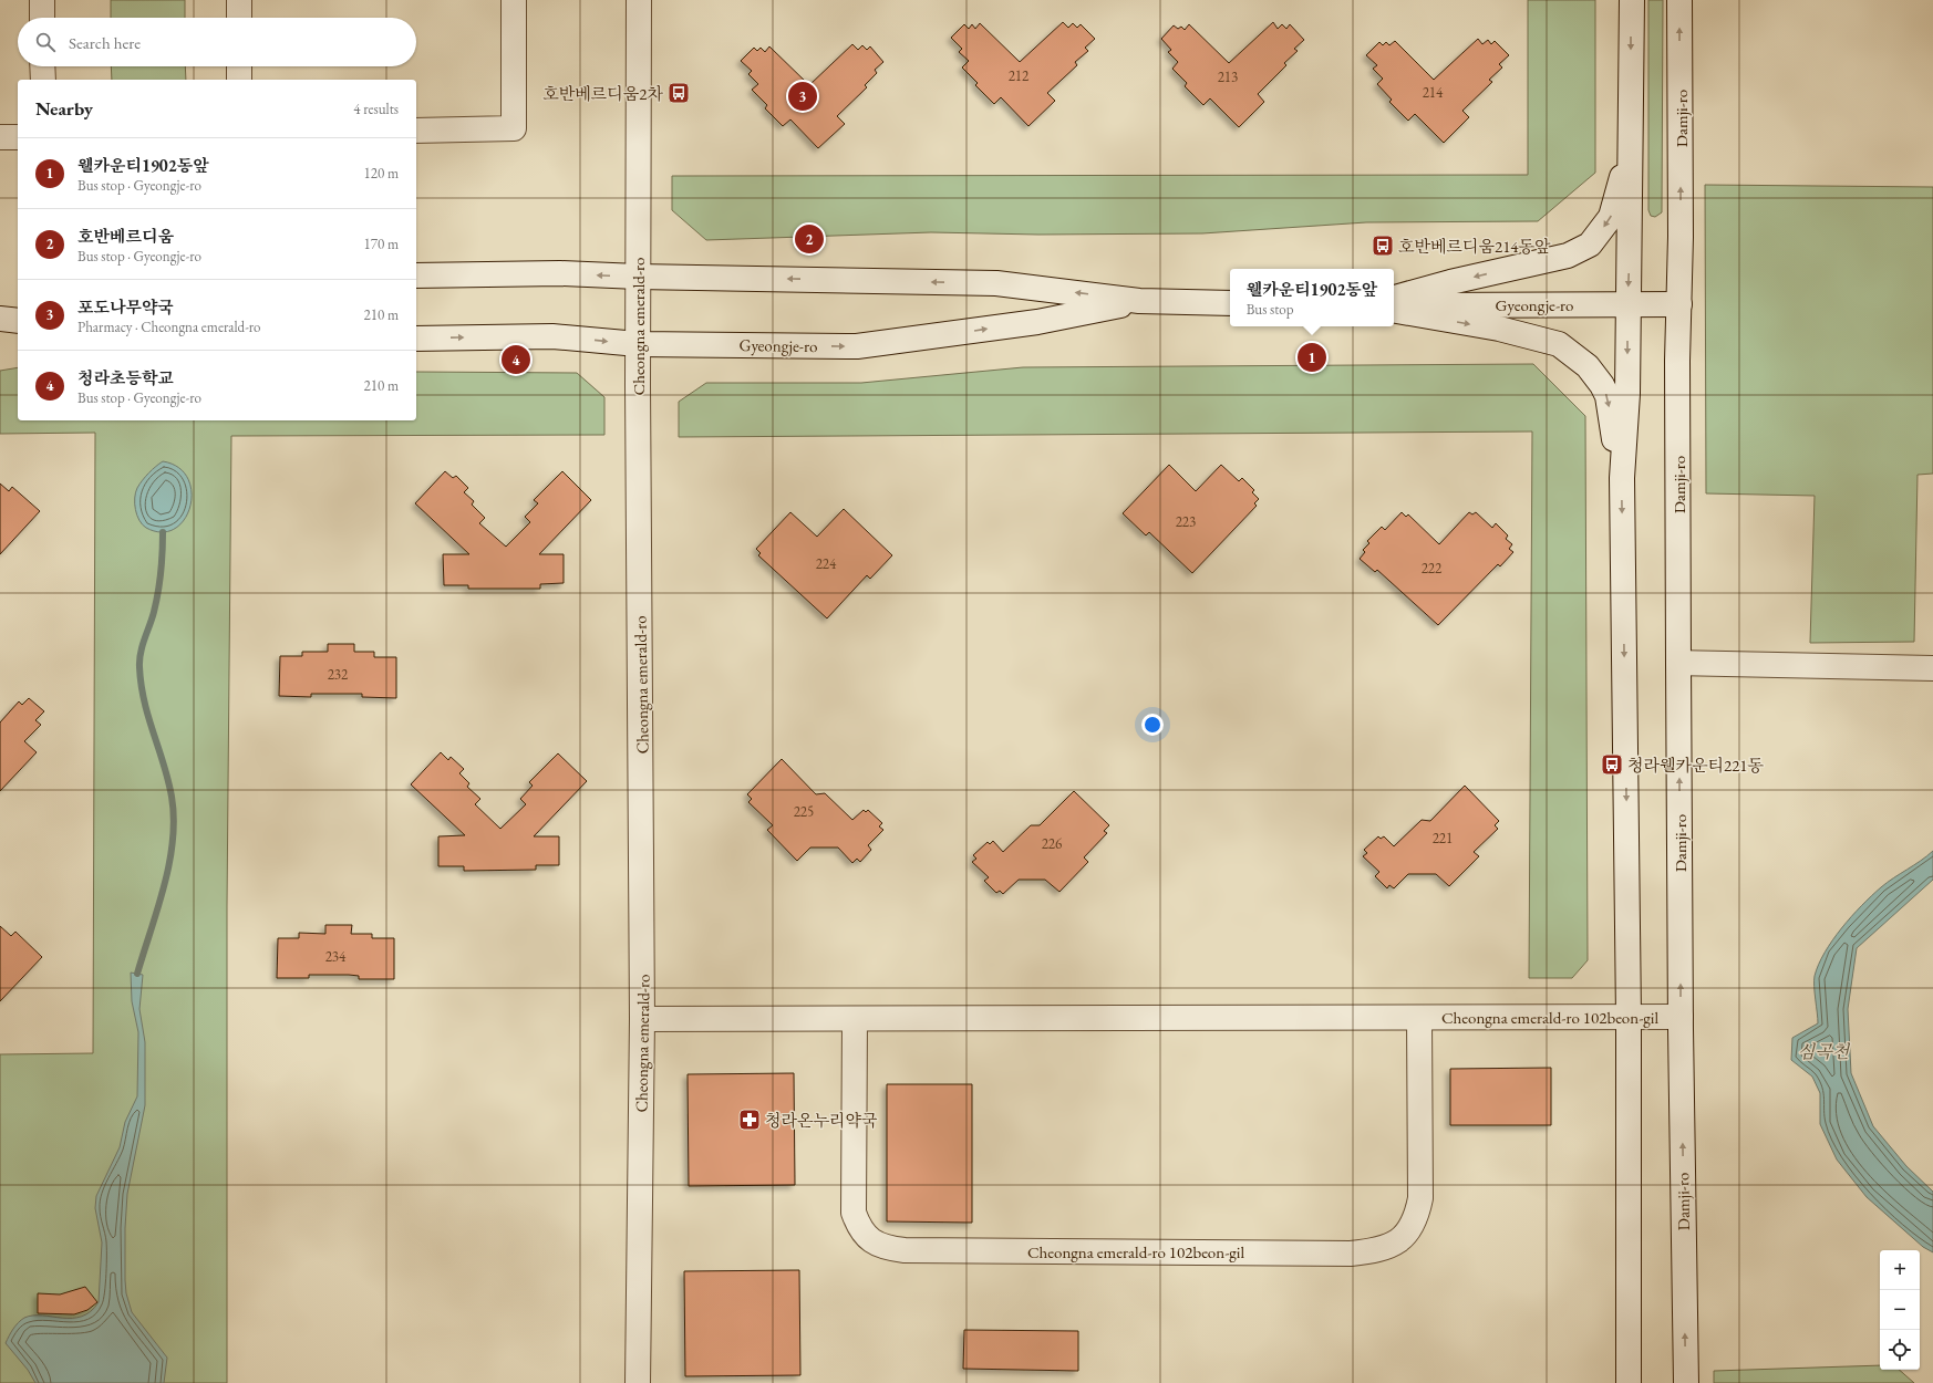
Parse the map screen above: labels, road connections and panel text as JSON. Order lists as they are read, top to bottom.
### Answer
{
  "streets": {
    "main road": [
      "Damji-ro",
      "Gyeongje-ro",
      "Cheongna emerald-ro",
      "Cheongna emerald-ro 102beon-gil"
    ]
  },
  "crossings": [
    ["Damji-ro", "Gyeongje-ro"],
    ["Damji-ro", "Cheongna emerald-ro 102beon-gil"],
    ["Gyeongje-ro", "Cheongna emerald-ro"],
    ["Cheongna emerald-ro", "Cheongna emerald-ro 102beon-gil"]
  ],
  "water": ["심곡천"],
  "places": {
    "bus stop": ["호반베르디움2차", "호반베르디움214동앞", "청라웰카운티221동"],
    "pharmacy": ["청라온누리약국"]
  },
  "house_numbers": [
    "212",
    "213",
    "214",
    "223",
    "224",
    "222",
    "232",
    "225",
    "221",
    "226",
    "234"
  ],
  "page": {
    "search": "Search here",
    "pins": [
      "3",
      "2",
      "1",
      "4"
    ],
    "heading": ["Nearby", "4 results"],
    "list": [
      {
        "mark": "1",
        "name": "웰카운티1902동앞",
        "note": "Bus stop · Gyeongje-ro",
        "value": "120 m"
      },
      {
        "mark": "2",
        "name": "호반베르디움",
        "note": "Bus stop · Gyeongje-ro",
        "value": "170 m"
      },
      {
        "mark": "3",
        "name": "포도나무약국",
        "note": "Pharmacy · Cheongna emerald-ro",
        "value": "210 m"
      },
      {
        "mark": "4",
        "name": "청라초등학교",
        "note": "Bus stop · Gyeongje-ro",
        "value": "210 m"
      }
    ],
    "popup": ["웰카운티1902동앞", "Bus stop"],
    "map_buttons": ["+", "−"]
  }
}
